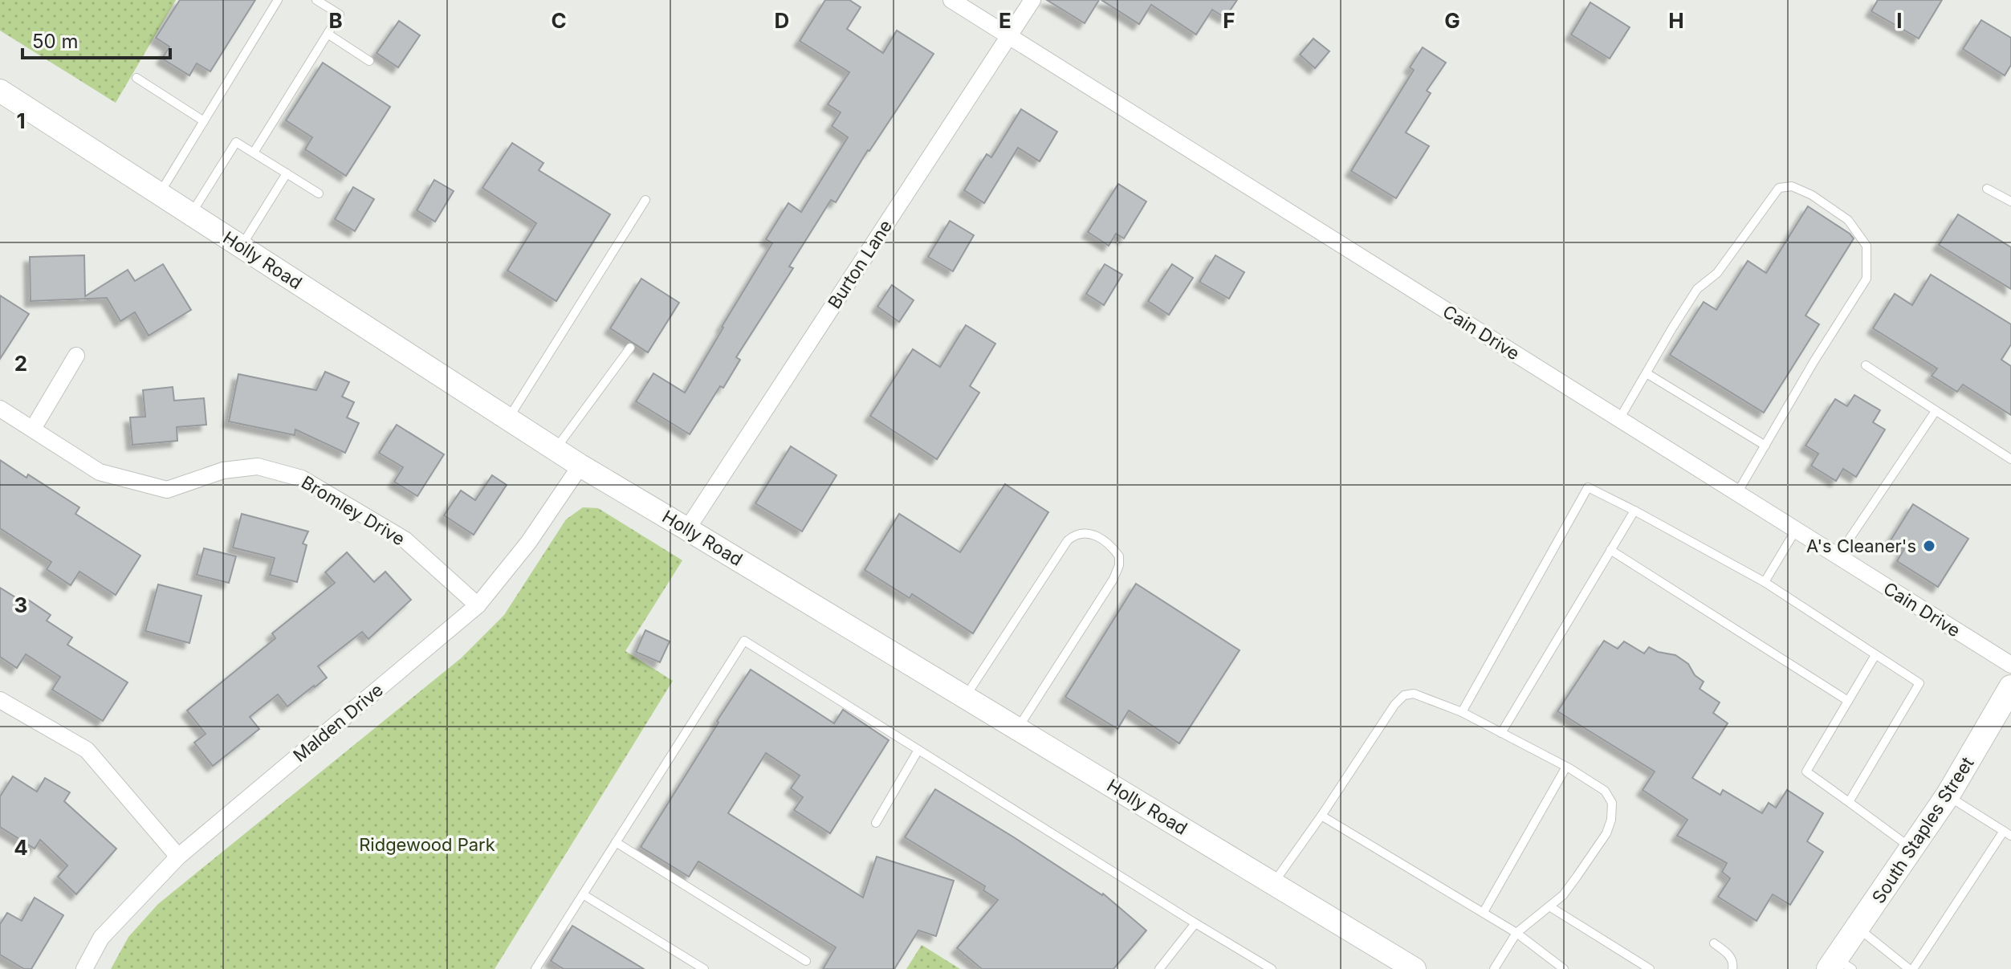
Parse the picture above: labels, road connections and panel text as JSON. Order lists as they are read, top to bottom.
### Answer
{
  "streets": {
    "main road": ["Holly Road", "South Staples Street"],
    "street": [
      "Burton Lane",
      "Cain Drive",
      "Bromley Drive",
      "Malden Drive"
    ]
  },
  "crossings": [
    ["Holly Road", "Burton Lane"],
    ["Holly Road", "Malden Drive"],
    ["Burton Lane", "Cain Drive"],
    ["Bromley Drive", "Malden Drive"]
  ],
  "parks": ["Ridgewood Park"],
  "places": ["A's Cleaner's"],
  "scale_bar": "50 m",
  "grid": {
    "columns": [
      "B",
      "C",
      "D",
      "E",
      "F",
      "G",
      "H",
      "I"
    ],
    "rows": [
      "1",
      "2",
      "3",
      "4"
    ]
  }
}
